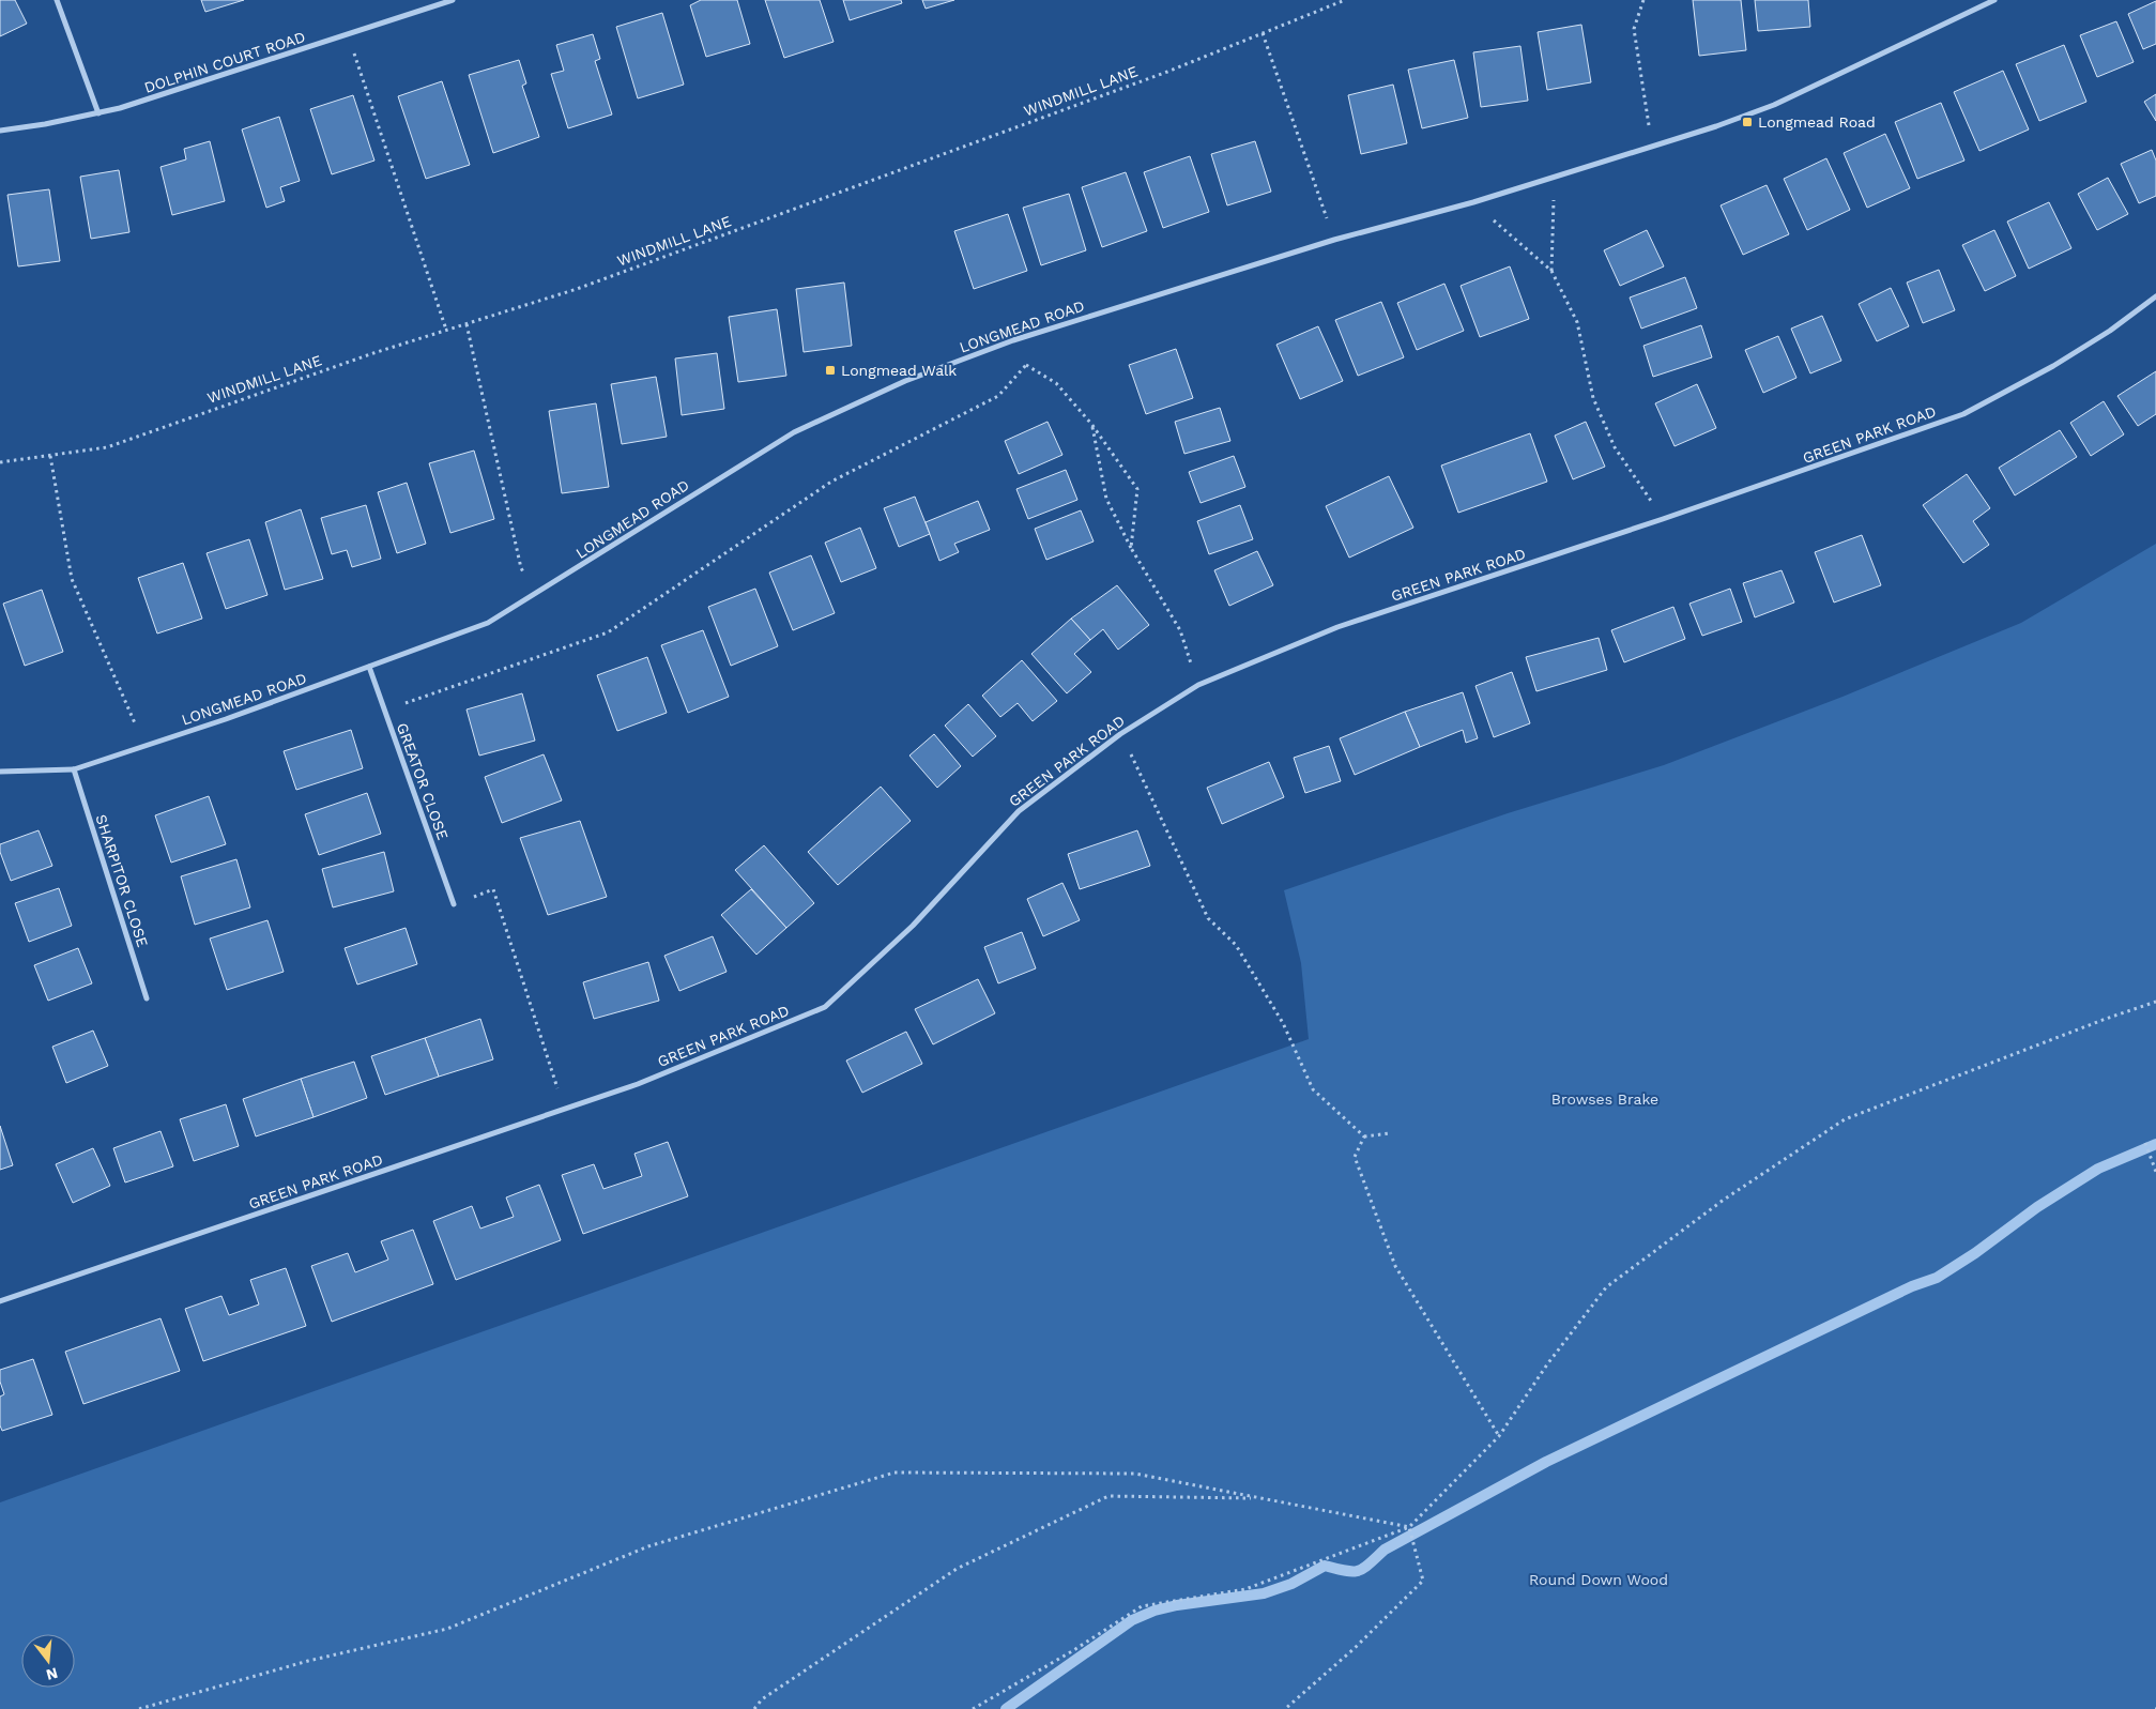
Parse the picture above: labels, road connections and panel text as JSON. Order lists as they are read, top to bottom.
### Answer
{
  "streets": {
    "street": [
      "DOLPHIN COURT ROAD",
      "LONGMEAD ROAD",
      "GREEN PARK ROAD",
      "GREATOR CLOSE",
      "SHARPITOR CLOSE"
    ],
    "path": ["WINDMILL LANE"]
  },
  "crossings": [
    ["LONGMEAD ROAD", "GREATOR CLOSE"],
    ["LONGMEAD ROAD", "SHARPITOR CLOSE"]
  ],
  "parks": ["Browses Brake", "Round Down Wood"],
  "places": {
    "transit": ["Longmead Road", "Longmead Walk"]
  },
  "north": "bottom"
}
